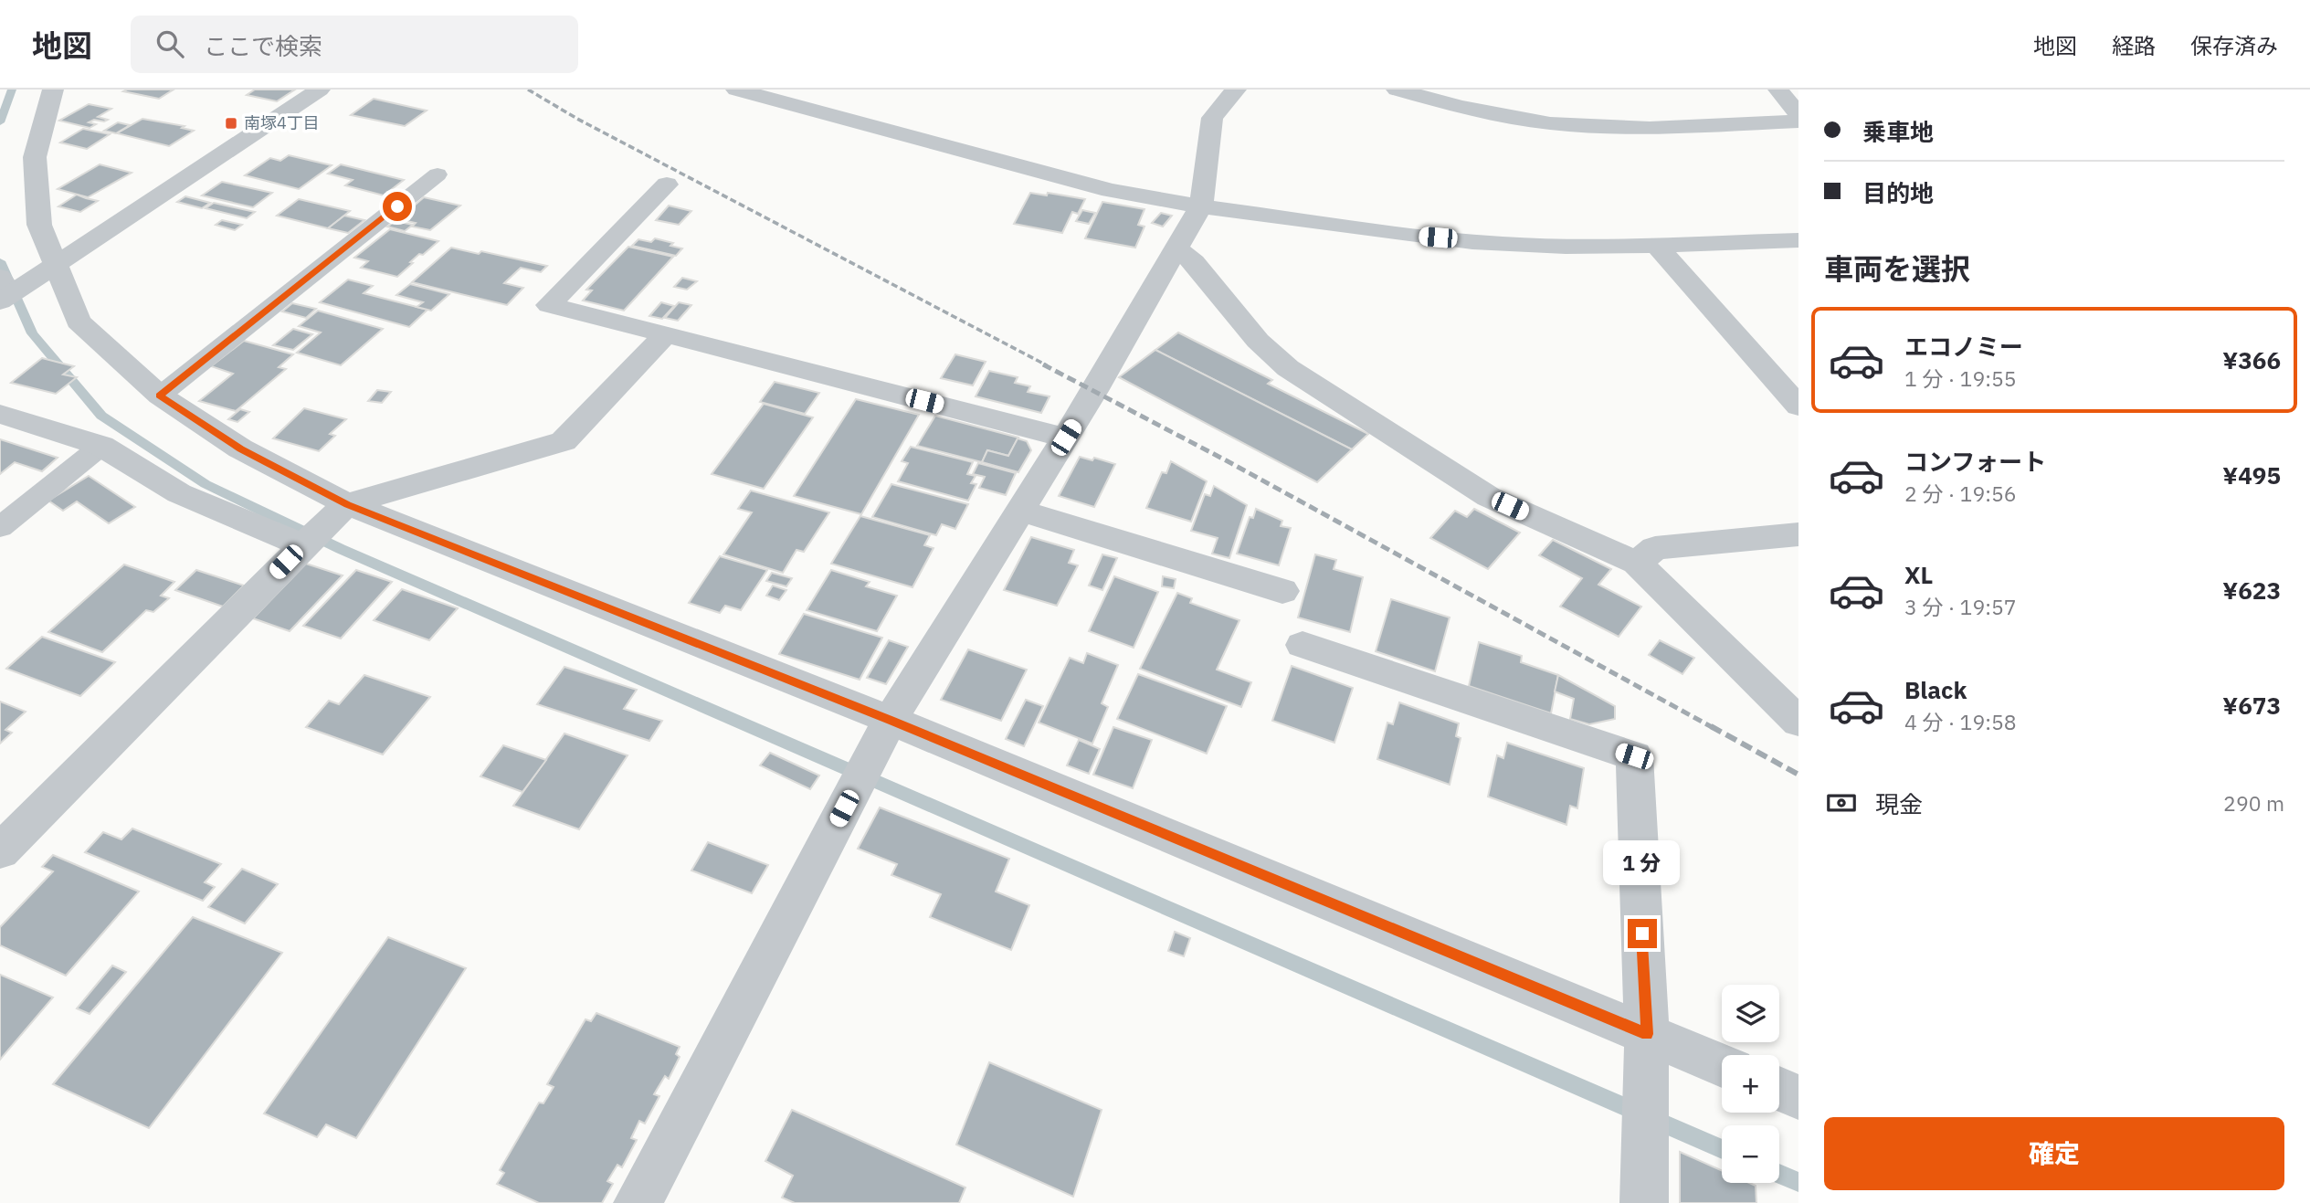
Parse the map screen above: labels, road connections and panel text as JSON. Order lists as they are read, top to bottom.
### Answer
{
  "places": {
    "transit": ["南塚4丁目"]
  },
  "page": {
    "header": "地図",
    "search": "ここで検索",
    "nav": ["地図", "経路", "保存済み"],
    "banner": ["乗車地", "目的地"],
    "heading": "車両を選択",
    "list": [
      {
        "name": "エコノミー",
        "note": "1 分 · 19:55",
        "value": "¥366"
      },
      {
        "name": "コンフォート",
        "note": "2 分 · 19:56",
        "value": "¥495"
      },
      {
        "name": "XL",
        "note": "3 分 · 19:57",
        "value": "¥623"
      },
      {
        "name": "Black",
        "note": "4 分 · 19:58",
        "value": "¥673"
      }
    ],
    "pay": ["現金", "290 m"],
    "bubble": "1 分",
    "map_buttons": ["+", "−"],
    "buttons": "確定"
  }
}
